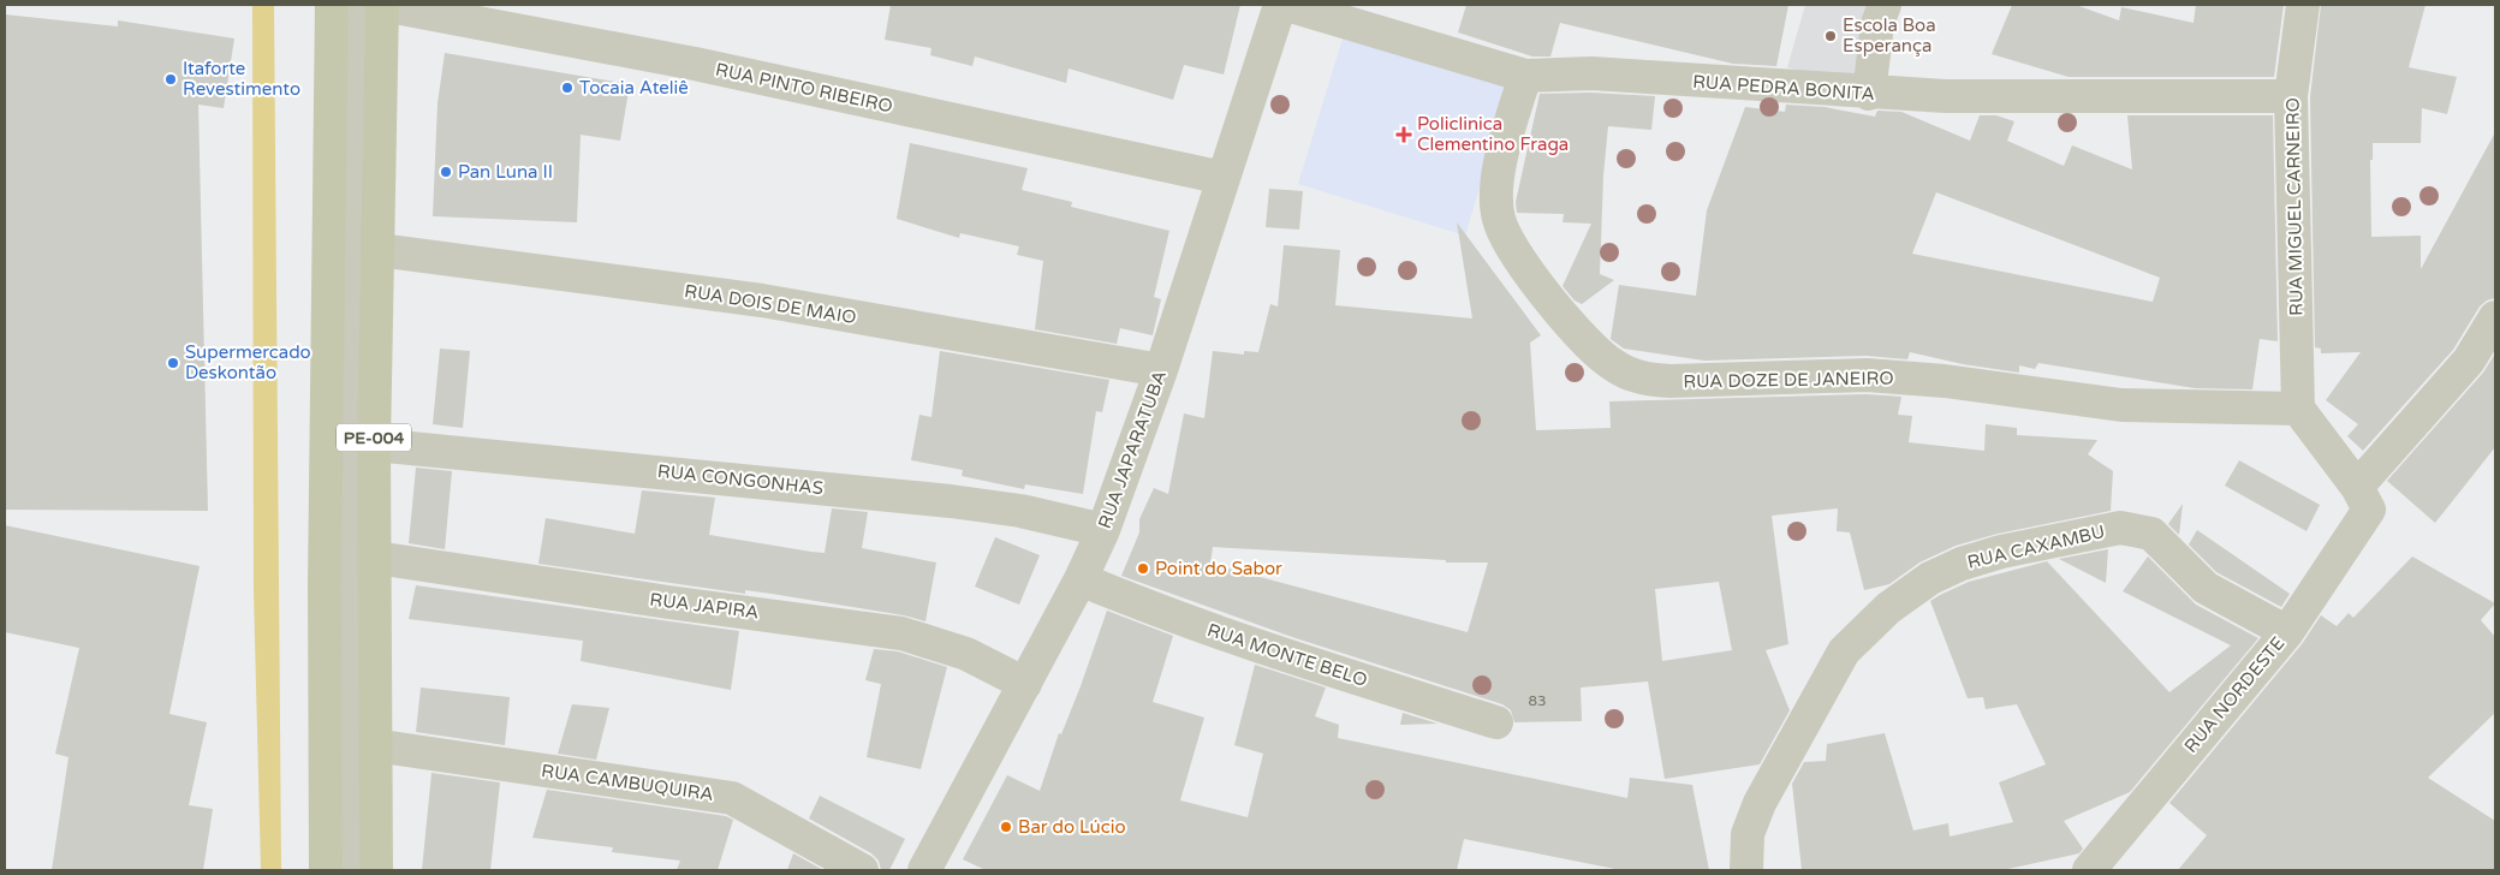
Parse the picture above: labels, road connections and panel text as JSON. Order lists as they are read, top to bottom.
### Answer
{
  "streets": {
    "main road": ["PE-004"],
    "street": [
      "RUA PINTO RIBEIRO",
      "RUA PEDRA BONITA",
      "RUA MIGUEL CARNEIRO",
      "RUA DOIS DE MAIO",
      "RUA DOZE DE JANEIRO",
      "RUA JAPARATUBA",
      "RUA CONGONHAS",
      "RUA CAXAMBU",
      "RUA JAPIRA",
      "RUA MONTE BELO",
      "RUA NORDESTE",
      "RUA CAMBUQUIRA"
    ]
  },
  "crossings": [
    ["RUA PINTO RIBEIRO", "PE-004"],
    ["RUA PINTO RIBEIRO", "RUA JAPARATUBA"],
    ["RUA PEDRA BONITA", "RUA MIGUEL CARNEIRO"],
    ["RUA PEDRA BONITA", "RUA DOZE DE JANEIRO"],
    ["RUA MIGUEL CARNEIRO", "RUA DOZE DE JANEIRO"],
    ["RUA DOIS DE MAIO", "PE-004"],
    ["RUA DOIS DE MAIO", "RUA JAPARATUBA"],
    ["PE-004", "RUA CONGONHAS"],
    ["PE-004", "RUA JAPIRA"],
    ["PE-004", "RUA CAMBUQUIRA"],
    ["RUA JAPARATUBA", "RUA CONGONHAS"],
    ["RUA JAPARATUBA", "RUA JAPIRA"],
    ["RUA JAPARATUBA", "RUA MONTE BELO"],
    ["RUA CAXAMBU", "RUA NORDESTE"]
  ],
  "places": {
    "other": [
      "Escola Boa Esperança",
      "Itaforte Revestimento",
      "Tocaia Ateliê",
      "Pan Luna II",
      "Supermercado Deskontão",
      "Point do Sabor",
      "Bar do Lúcio"
    ],
    "health": ["Policlinica Clementino Fraga"]
  },
  "house_numbers": ["83"]
}
